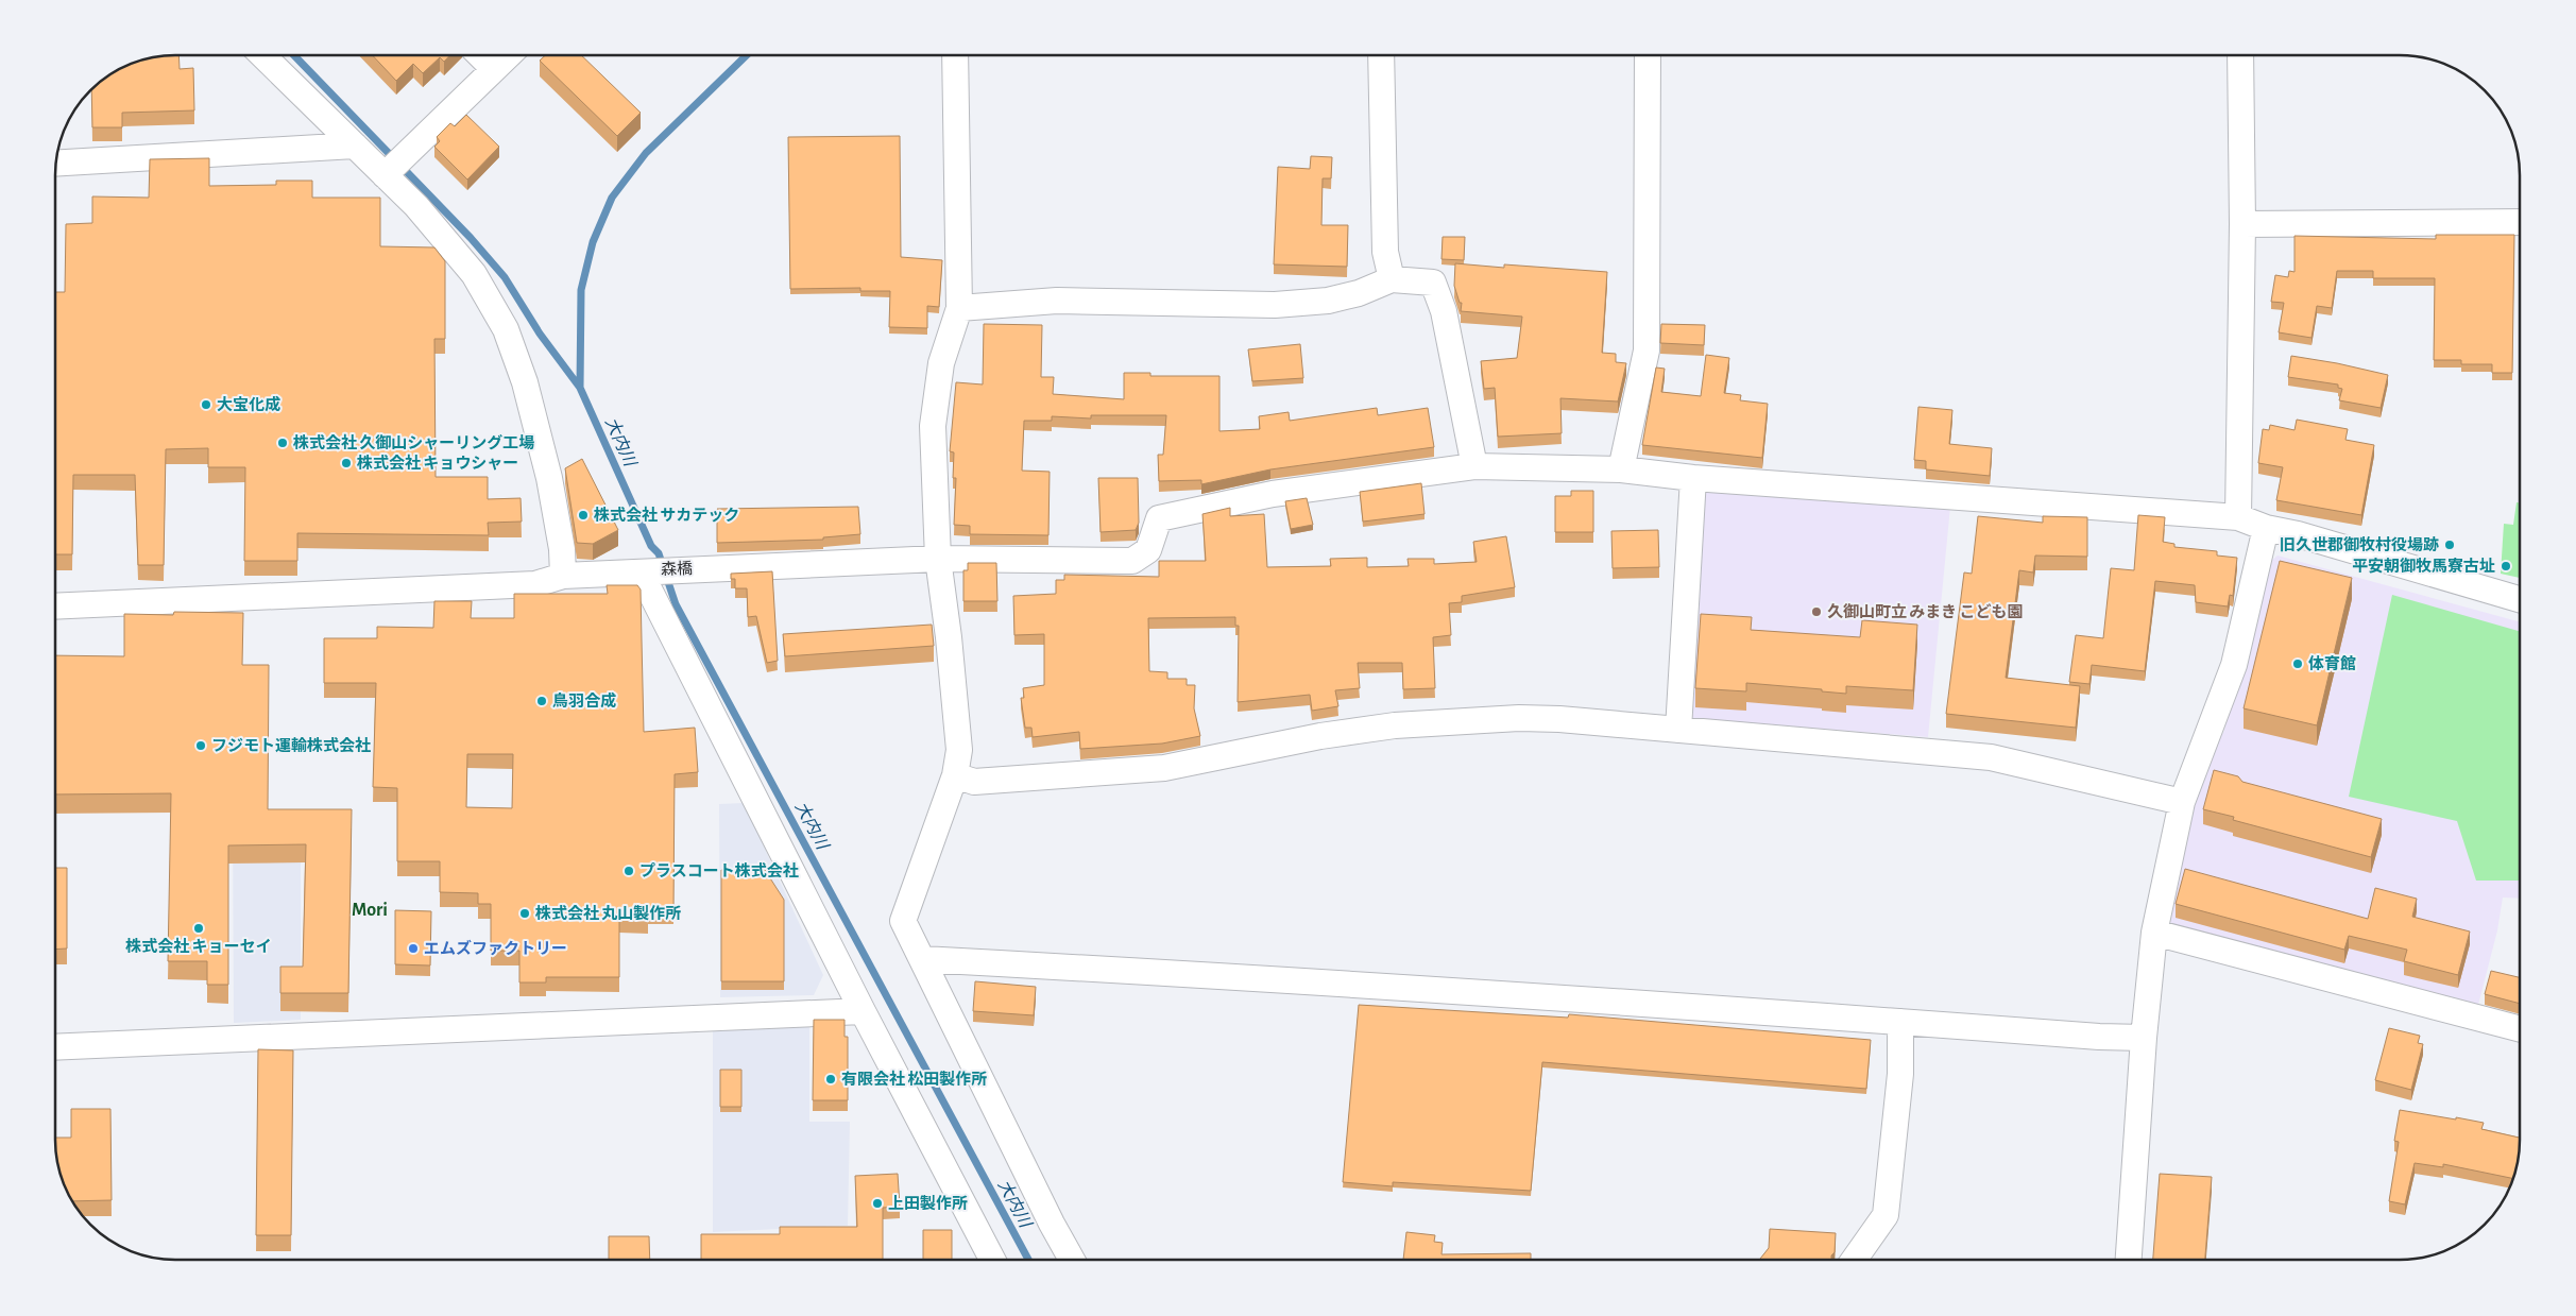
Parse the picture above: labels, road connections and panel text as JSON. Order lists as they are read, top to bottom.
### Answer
{
  "streets": {
    "street": ["森橋"]
  },
  "districts": ["Mori"],
  "water": ["大内川"],
  "places": [
    "大宝化成",
    "株式会社 久御山シャーリング工場",
    "株式会社 キョウシャー",
    "株式会社 サカテック",
    "旧久世郡御牧村役場跡",
    "平安朝御牧馬寮古址",
    "久御山町立 みまき こども園",
    "体育館",
    "鳥羽合成",
    "フジモト運輸株式会社",
    "プラスコート株式会社",
    "株式会社 丸山製作所",
    "株式会社 キョーセイ",
    "エムズファクトリー",
    "有限会社 松田製作所",
    "上田製作所"
  ]
}
